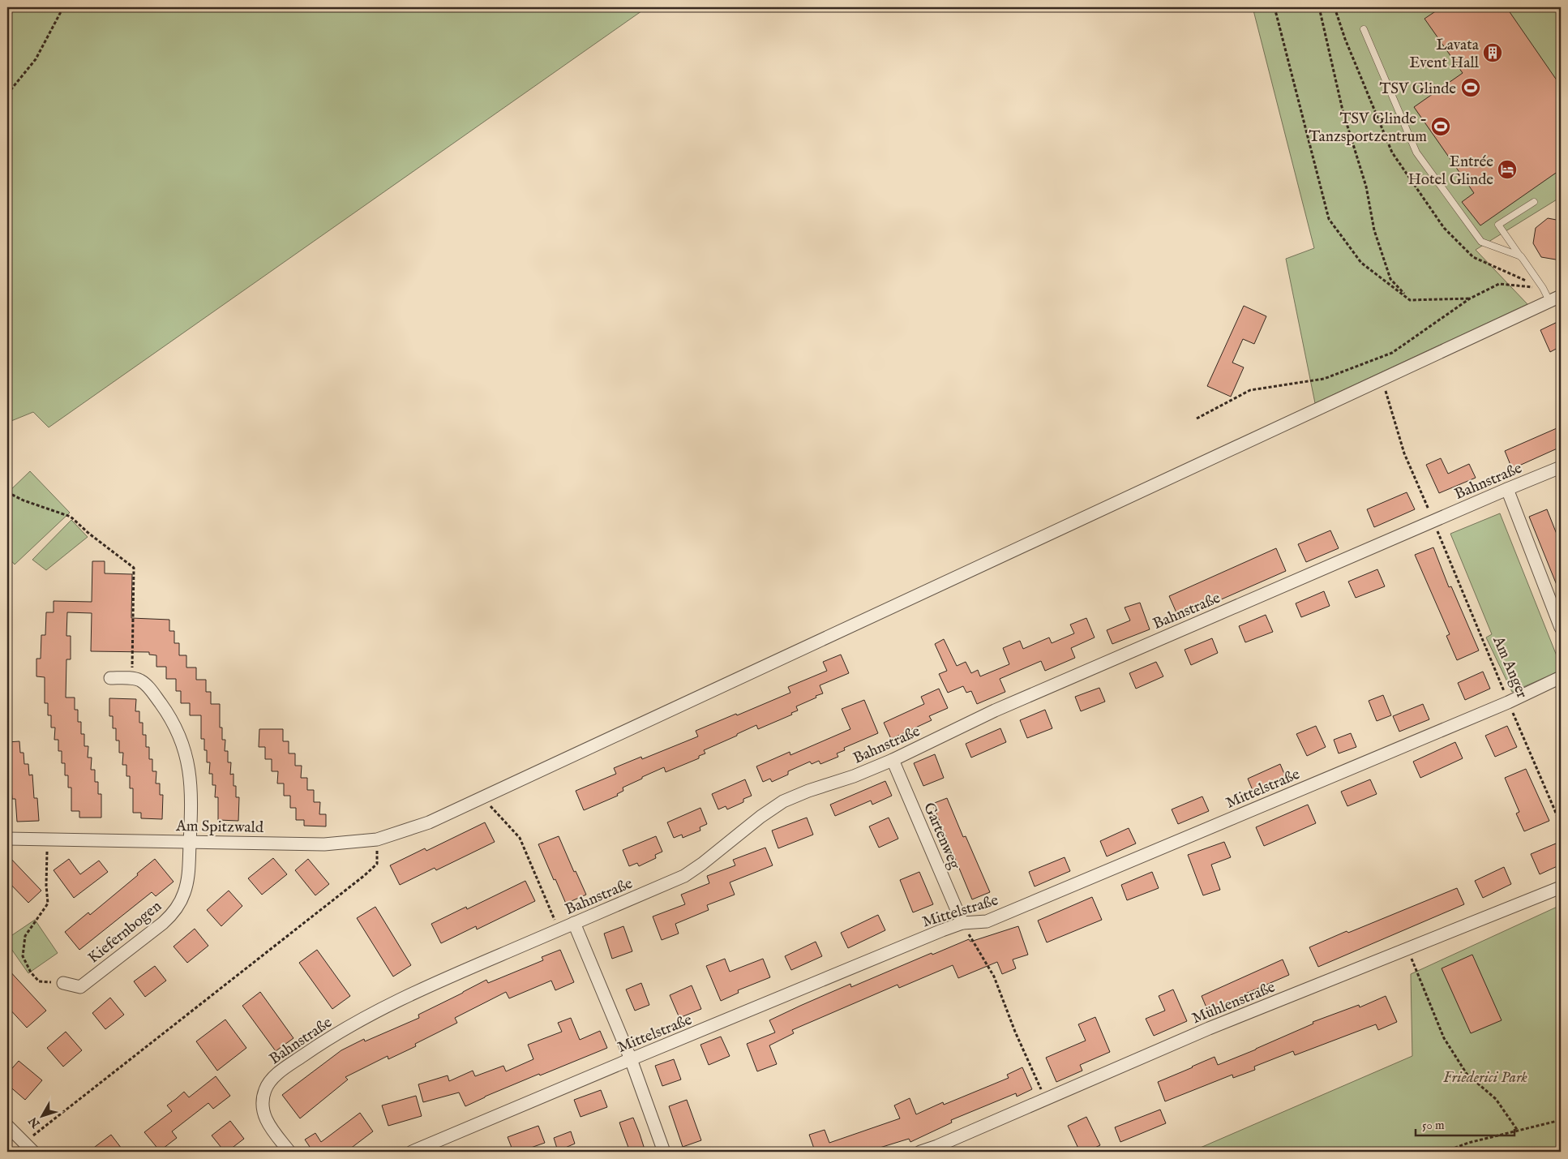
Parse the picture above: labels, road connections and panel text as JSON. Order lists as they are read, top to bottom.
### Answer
{
  "streets": {
    "street": [
      "Bahnstraße",
      "Mittelstraße",
      "Am Spitzwald",
      "Gartenweg",
      "Kiefernbogen",
      "Mühlenstraße"
    ],
    "path": ["Am Anger"]
  },
  "crossings": [
    ["Bahnstraße", "Am Anger"],
    ["Bahnstraße", "Gartenweg"],
    ["Am Anger", "Mittelstraße"],
    ["Am Anger", "Am Spitzwald"],
    ["Mittelstraße", "Gartenweg"],
    ["Am Spitzwald", "Kiefernbogen"]
  ],
  "parks": ["Friederici Park"],
  "places": {
    "building": ["Lavata Event Hall"],
    "sports": ["TSV Glinde", "TSV Glinde - Tanzsportzentrum"],
    "hotel": ["Entrée Hotel Glinde"]
  },
  "scale_bar": "50 m",
  "north": "bottom left"
}
